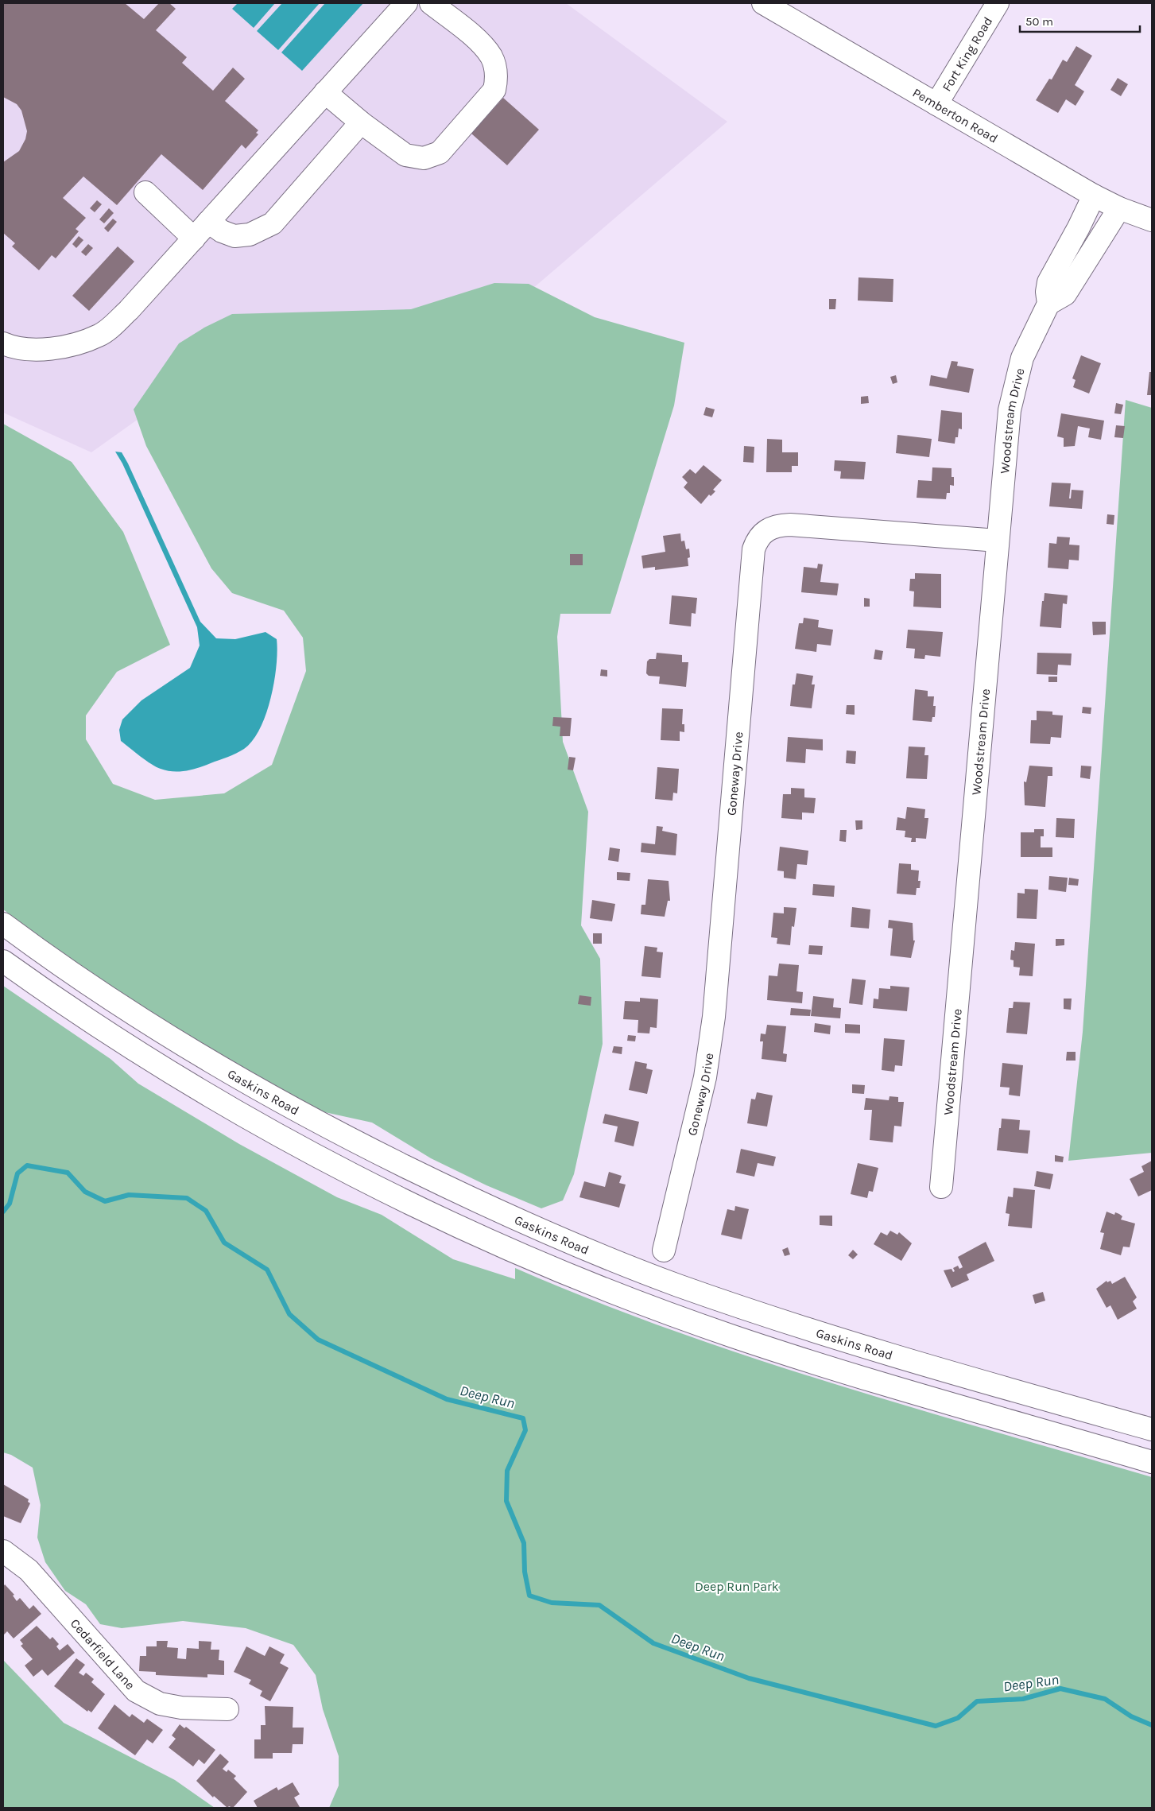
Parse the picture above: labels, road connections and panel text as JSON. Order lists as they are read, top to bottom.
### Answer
{
  "streets": {
    "street": [
      "Fort King Road",
      "Pemberton Road",
      "Woodstream Drive",
      "Goneway Drive",
      "Gaskins Road",
      "Cedarfield Lane"
    ]
  },
  "crossings": [
    ["Fort King Road", "Pemberton Road"],
    ["Pemberton Road", "Woodstream Drive"],
    ["Woodstream Drive", "Goneway Drive"]
  ],
  "water": ["Deep Run"],
  "parks": ["Deep Run Park"],
  "scale_bar": "50 m"
}
